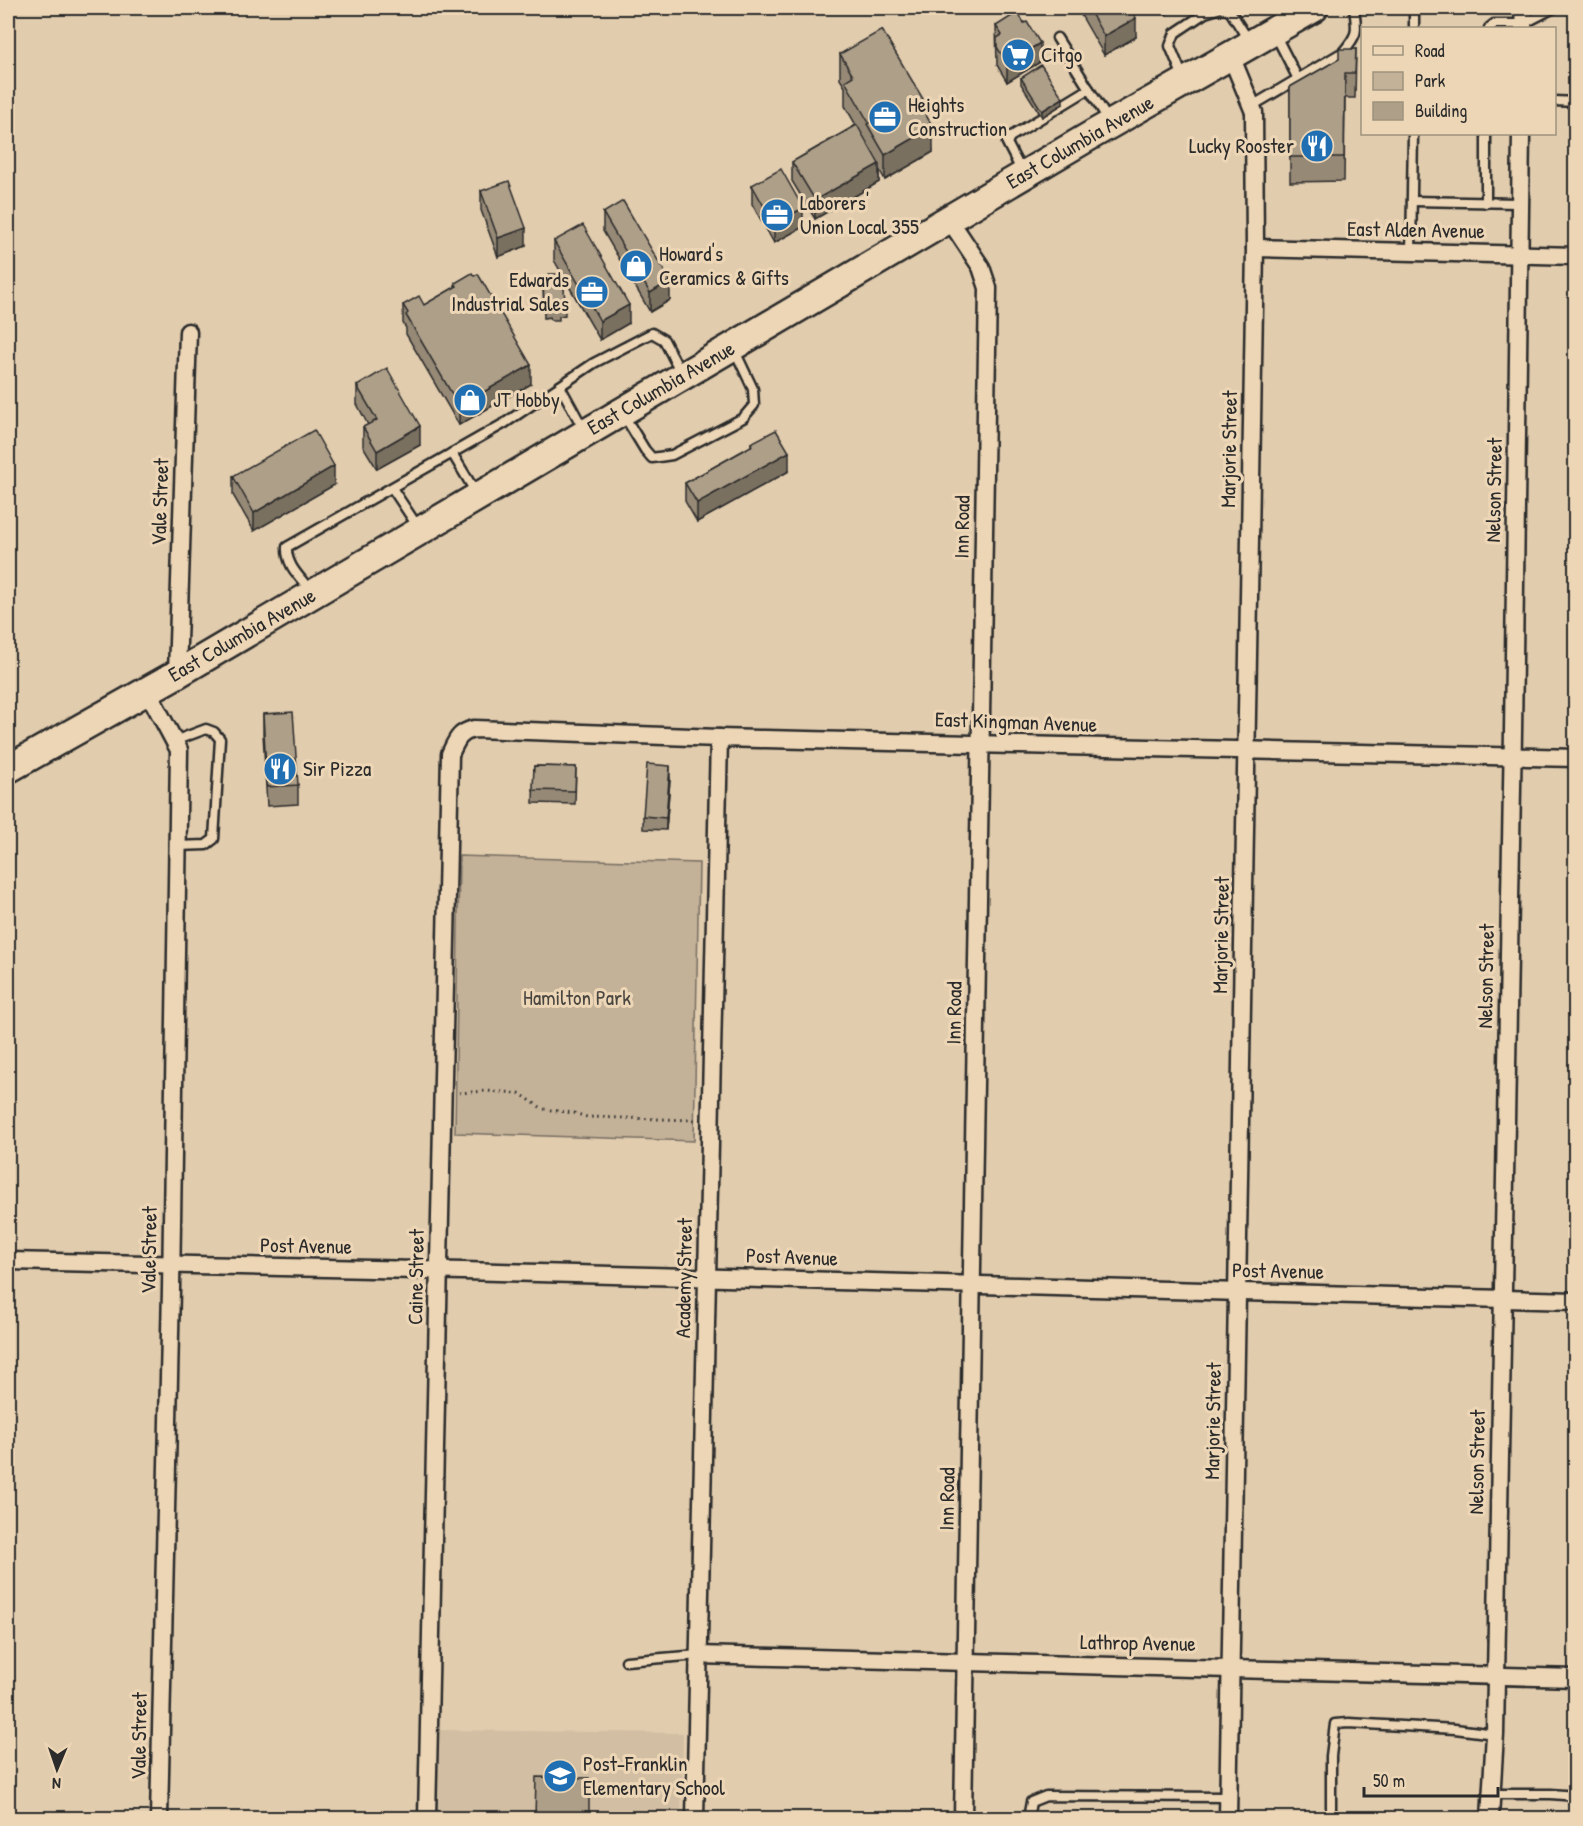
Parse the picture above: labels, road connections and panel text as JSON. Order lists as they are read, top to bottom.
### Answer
{
  "streets": {
    "main road": ["East Columbia Avenue"],
    "street": [
      "East Alden Avenue",
      "Marjorie Street",
      "Nelson Street",
      "Vale Street",
      "Inn Road",
      "East Kingman Avenue",
      "Post Avenue",
      "Caine Street",
      "Academy Street",
      "Lathrop Avenue"
    ]
  },
  "crossings": [
    ["East Columbia Avenue", "Marjorie Street"],
    ["East Columbia Avenue", "Vale Street"],
    ["East Columbia Avenue", "Inn Road"],
    ["East Alden Avenue", "Marjorie Street"],
    ["East Alden Avenue", "Nelson Street"],
    ["Marjorie Street", "East Kingman Avenue"],
    ["Marjorie Street", "Post Avenue"],
    ["Marjorie Street", "Lathrop Avenue"],
    ["Nelson Street", "East Kingman Avenue"],
    ["Nelson Street", "Post Avenue"],
    ["Nelson Street", "Lathrop Avenue"],
    ["Vale Street", "Post Avenue"],
    ["Inn Road", "East Kingman Avenue"],
    ["Inn Road", "Post Avenue"],
    ["Inn Road", "Lathrop Avenue"],
    ["East Kingman Avenue", "Caine Street"],
    ["East Kingman Avenue", "Academy Street"],
    ["Post Avenue", "Caine Street"],
    ["Post Avenue", "Academy Street"],
    ["Academy Street", "Lathrop Avenue"]
  ],
  "parks": ["Hamilton Park"],
  "places": {
    "supermarket": ["Citgo"],
    "office": ["Heights Construction", "Laborers' Union Local 355", "Edwards Industrial Sales"],
    "restaurant": ["Lucky Rooster", "Sir Pizza"],
    "shop": ["Howard's Ceramics & Gifts", "JT Hobby"],
    "school or university": ["Post-Franklin Elementary School"]
  },
  "legend": ["Road", "Park", "Building"],
  "scale_bar": "50 m",
  "north": "bottom"
}
